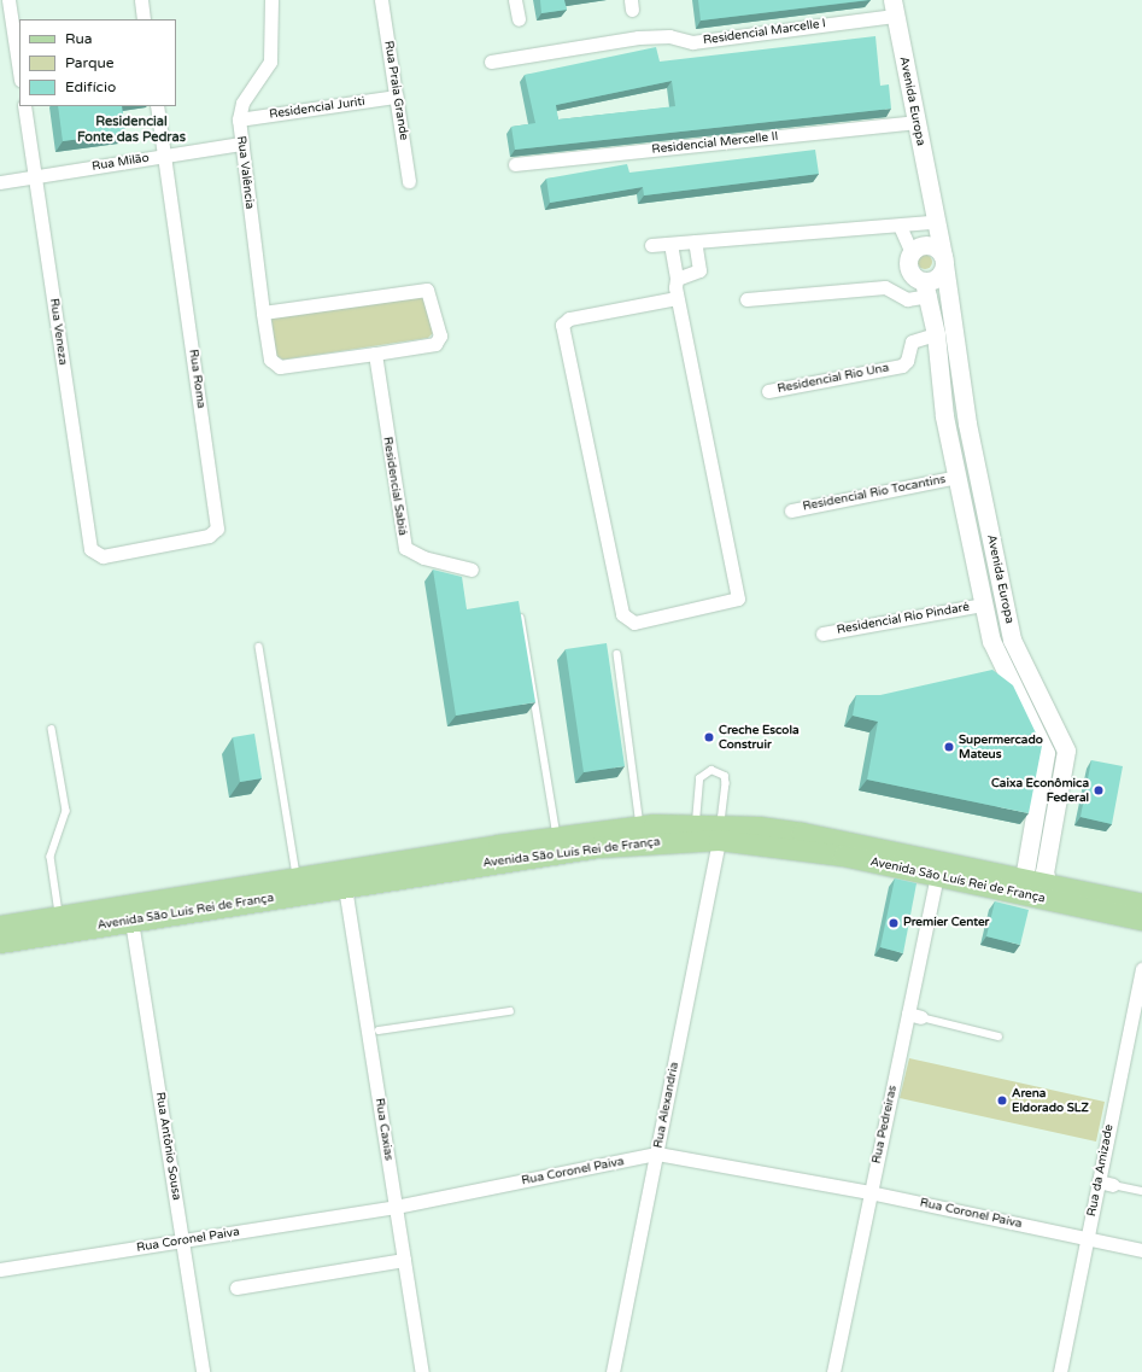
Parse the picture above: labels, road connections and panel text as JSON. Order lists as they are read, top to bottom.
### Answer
{
  "streets": {
    "main road": ["Avenida São Luís Rei de França"],
    "street": [
      "Residencial Marcelle I",
      "Rua Praia Grande",
      "Avenida Europa",
      "Residencial Juriti",
      "Residencial Mercelle II",
      "Rua Milão",
      "Rua Valência",
      "Rua Veneza",
      "Rua Roma",
      "Residencial Rio Una",
      "Residencial Sabiá",
      "Residencial Rio Tocantins",
      "Residencial Rio Pindaré",
      "Rua Alexandria",
      "Rua Pedreiras",
      "Rua Caxias",
      "Rua Antônio Sousa",
      "Rua da Amizade",
      "Rua Coronel Paiva"
    ]
  },
  "crossings": [
    ["Residencial Marcelle I", "Avenida Europa"],
    ["Rua Praia Grande", "Residencial Juriti"],
    ["Avenida Europa", "Residencial Mercelle II"],
    ["Avenida Europa", "Residencial Rio Una"],
    ["Avenida Europa", "Residencial Rio Tocantins"],
    ["Avenida Europa", "Residencial Rio Pindaré"],
    ["Avenida Europa", "Avenida São Luís Rei de França"],
    ["Residencial Juriti", "Rua Valência"],
    ["Rua Milão", "Rua Valência"],
    ["Rua Milão", "Rua Veneza"],
    ["Rua Milão", "Rua Roma"],
    ["Rua Valência", "Residencial Sabiá"],
    ["Rua Veneza", "Rua Roma"],
    ["Avenida São Luís Rei de França", "Rua Alexandria"],
    ["Avenida São Luís Rei de França", "Rua Pedreiras"],
    ["Avenida São Luís Rei de França", "Rua Caxias"],
    ["Avenida São Luís Rei de França", "Rua Antônio Sousa"],
    ["Rua Alexandria", "Rua Coronel Paiva"],
    ["Rua Pedreiras", "Rua Coronel Paiva"],
    ["Rua Caxias", "Rua Coronel Paiva"],
    ["Rua Antônio Sousa", "Rua Coronel Paiva"],
    ["Rua da Amizade", "Rua Coronel Paiva"]
  ],
  "districts": ["Residencial Fonte das Pedras"],
  "places": [
    "Creche Escola Construir",
    "Supermercado Mateus",
    "Caixa Econômica Federal",
    "Premier Center",
    "Arena Eldorado SLZ"
  ],
  "legend": ["Rua", "Parque", "Edifício"]
}
